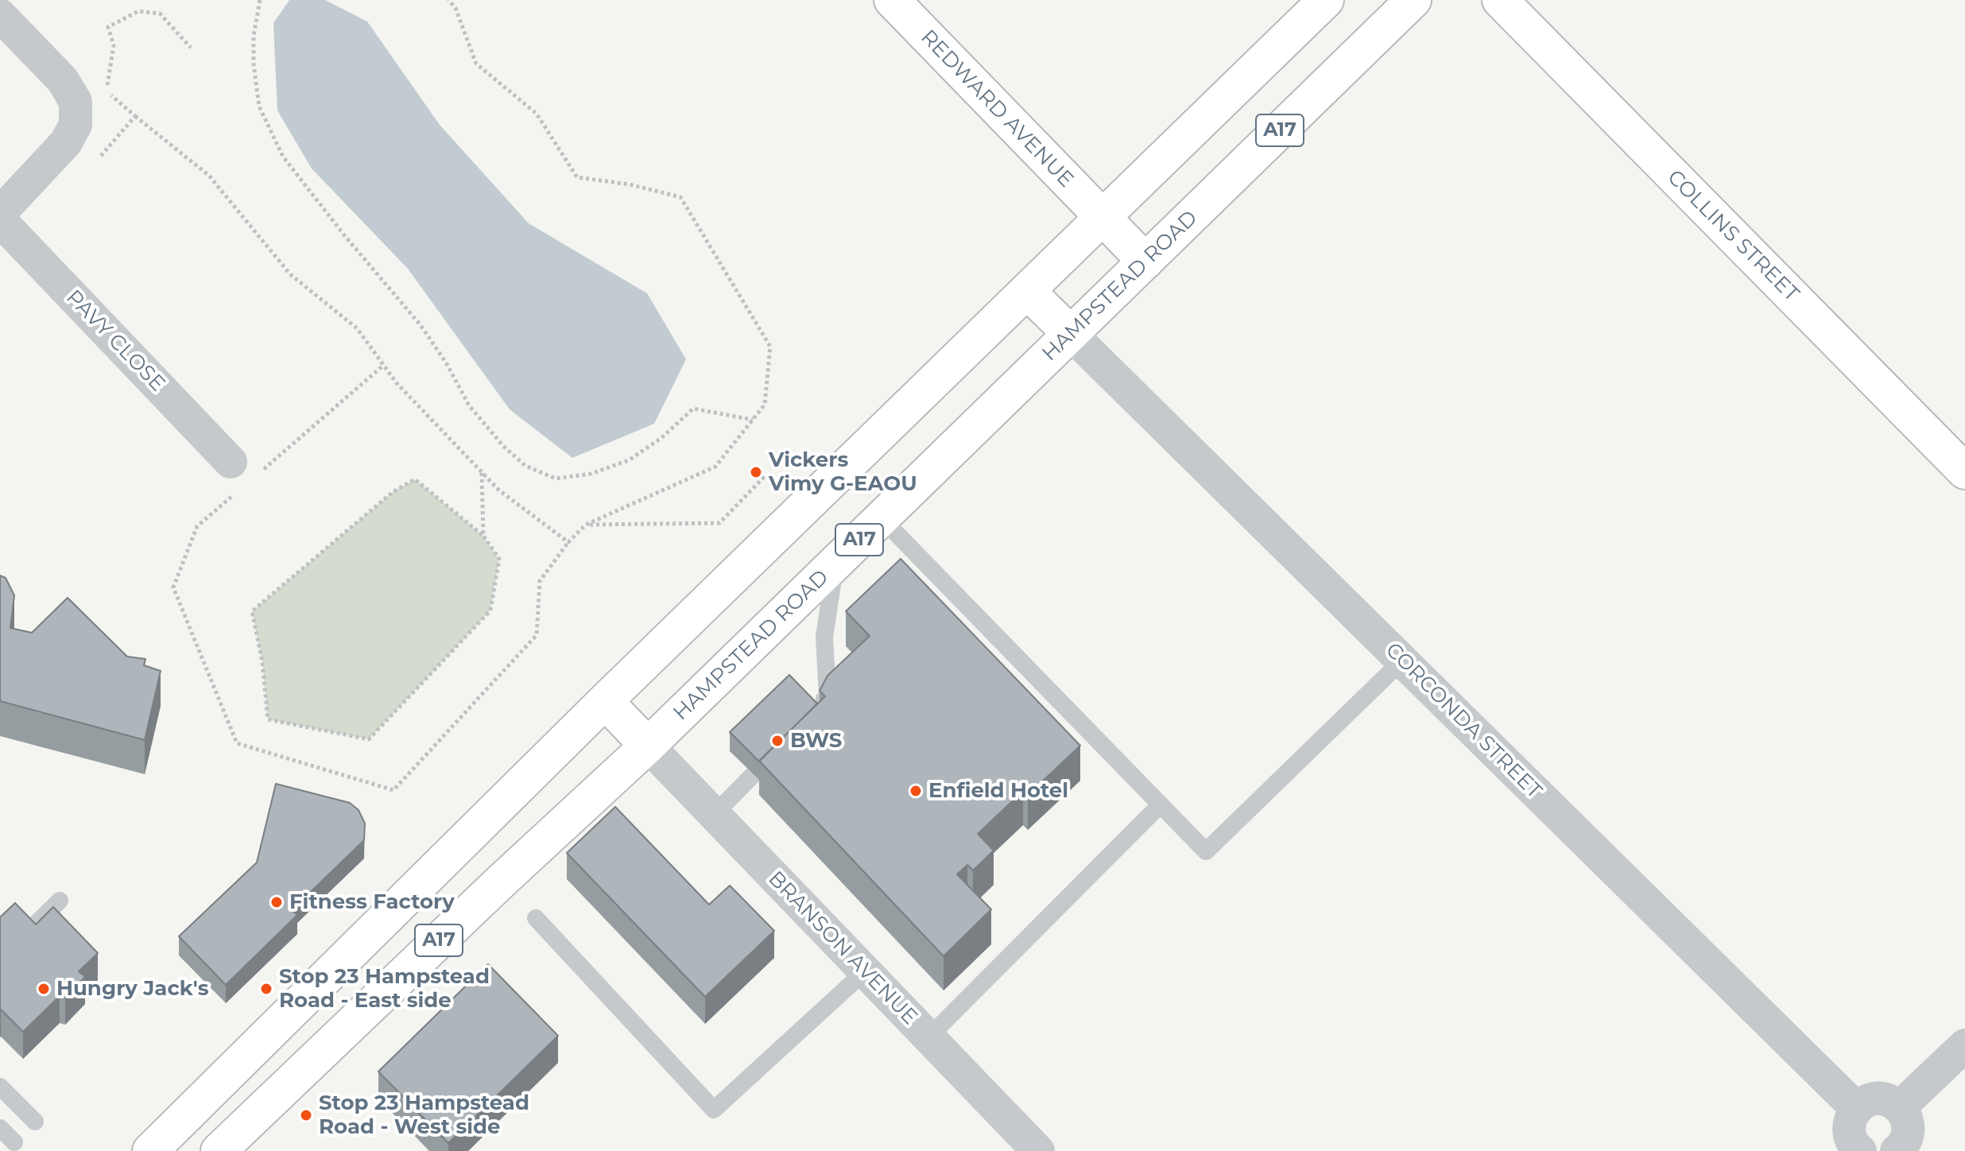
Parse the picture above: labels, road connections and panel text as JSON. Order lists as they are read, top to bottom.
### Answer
{
  "streets": {
    "main road": [
      "REDWARD AVENUE",
      "A17",
      "COLLINS STREET",
      "HAMPSTEAD ROAD"
    ],
    "street": ["PAVY CLOSE", "CORCONDA STREET", "BRANSON AVENUE"]
  },
  "crossings": [
    ["REDWARD AVENUE", "A17"],
    ["REDWARD AVENUE", "HAMPSTEAD ROAD"],
    ["HAMPSTEAD ROAD", "CORCONDA STREET"],
    ["HAMPSTEAD ROAD", "BRANSON AVENUE"]
  ],
  "places": [
    "Vickers Vimy G-EAOU",
    "BWS",
    "Enfield Hotel",
    "Fitness Factory",
    "Hungry Jack's",
    "Stop 23 Hampstead Road - East side",
    "Stop 23 Hampstead Road - West side"
  ]
}
